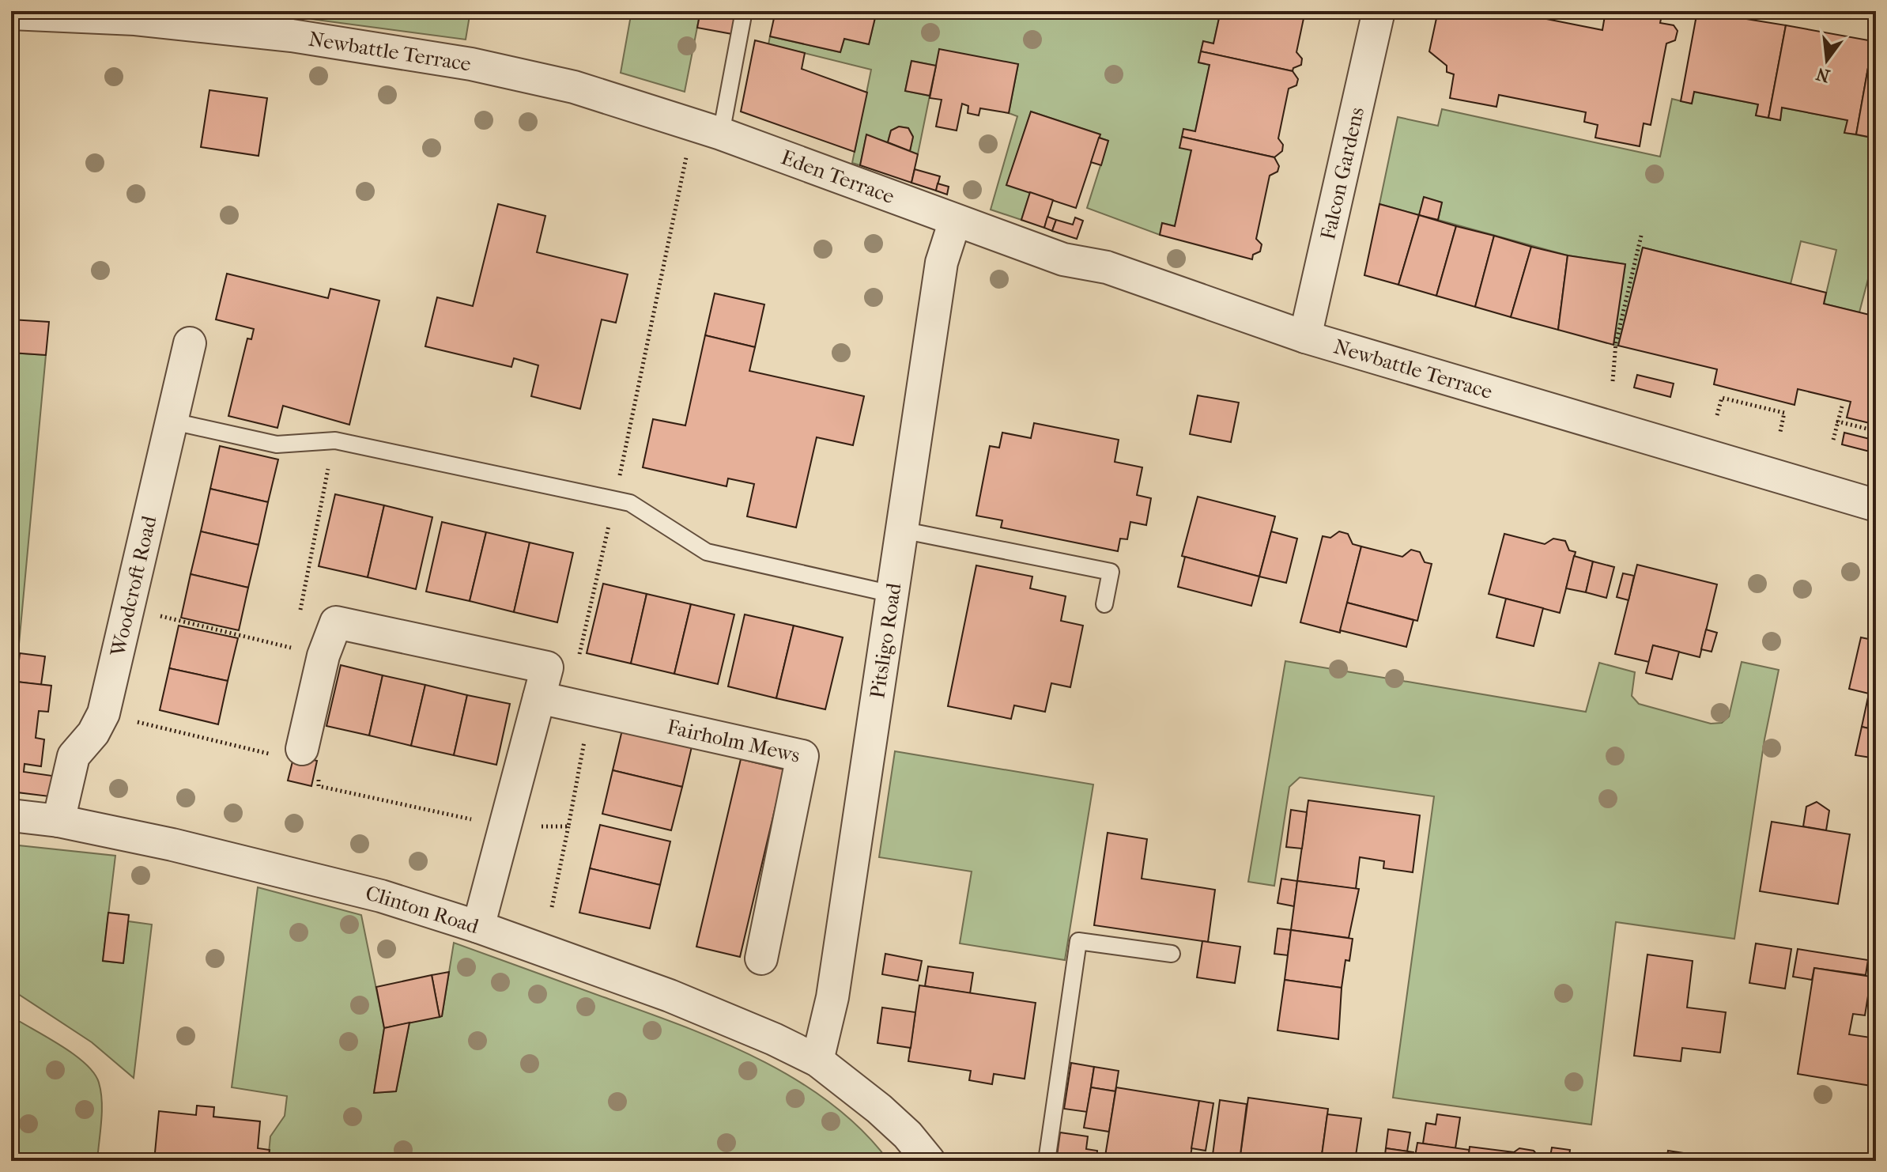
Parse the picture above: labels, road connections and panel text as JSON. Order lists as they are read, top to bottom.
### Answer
{
  "streets": {
    "street": [
      "Newbattle Terrace",
      "Falcon Gardens",
      "Eden Terrace",
      "Woodcroft Road",
      "Pitsligo Road",
      "Fairholm Mews",
      "Clinton Road"
    ]
  },
  "crossings": [
    ["Newbattle Terrace", "Falcon Gardens"],
    ["Newbattle Terrace", "Eden Terrace"],
    ["Newbattle Terrace", "Pitsligo Road"],
    ["Eden Terrace", "Pitsligo Road"],
    ["Woodcroft Road", "Clinton Road"],
    ["Pitsligo Road", "Clinton Road"]
  ],
  "north": "bottom"
}
